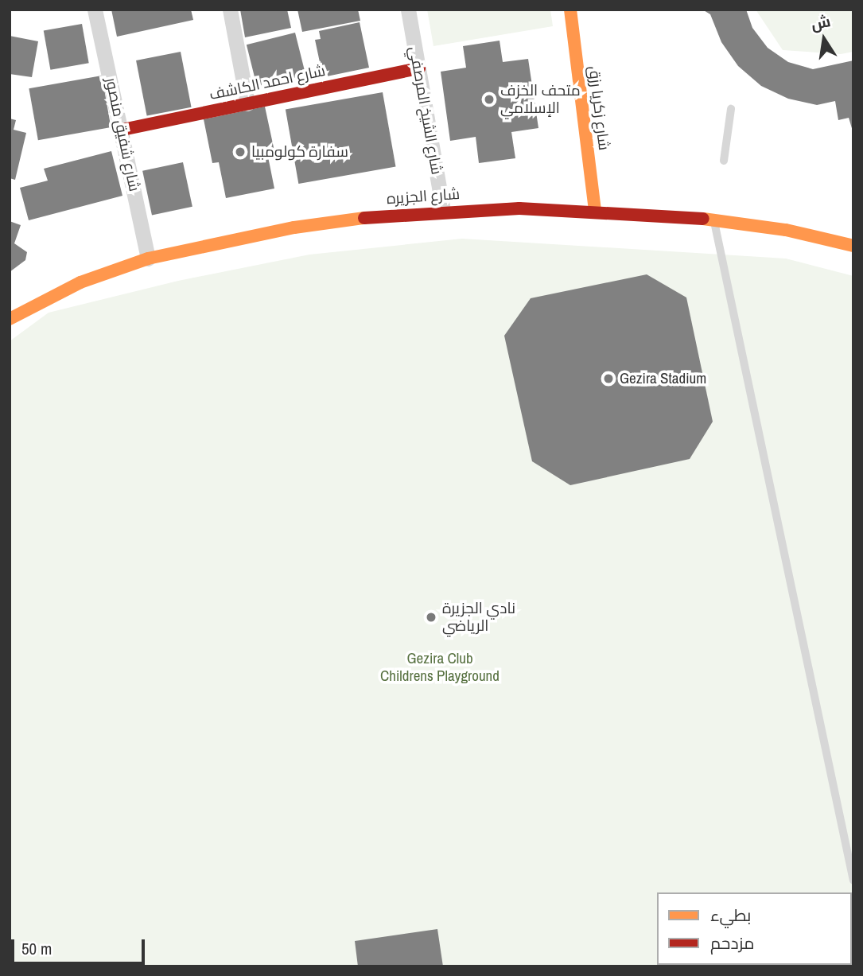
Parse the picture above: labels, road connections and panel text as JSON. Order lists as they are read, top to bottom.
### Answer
{
  "streets": {
    "street": [
      "شارع احمد الكاشف",
      "شارع زكريا رزق",
      "شارع الشيخ المرصفي",
      "شارع شفيق منصور",
      "شارع الجزيره"
    ]
  },
  "crossings": [
    ["شارع احمد الكاشف", "شارع الشيخ المرصفي"],
    ["شارع احمد الكاشف", "شارع شفيق منصور"],
    ["شارع زكريا رزق", "شارع الجزيره"],
    ["شارع الشيخ المرصفي", "شارع الجزيره"],
    ["شارع شفيق منصور", "شارع الجزيره"]
  ],
  "parks": ["Gezira Club Childrens Playground"],
  "places": [
    "متحف الخزف الإسلامي",
    "سفارة كولومبيا",
    "Gezira Stadium",
    "نادي الجزيرة الرياضي"
  ],
  "legend": ["بطيء", "مزدحم"],
  "scale_bar": "50 m",
  "north": "top"
}
